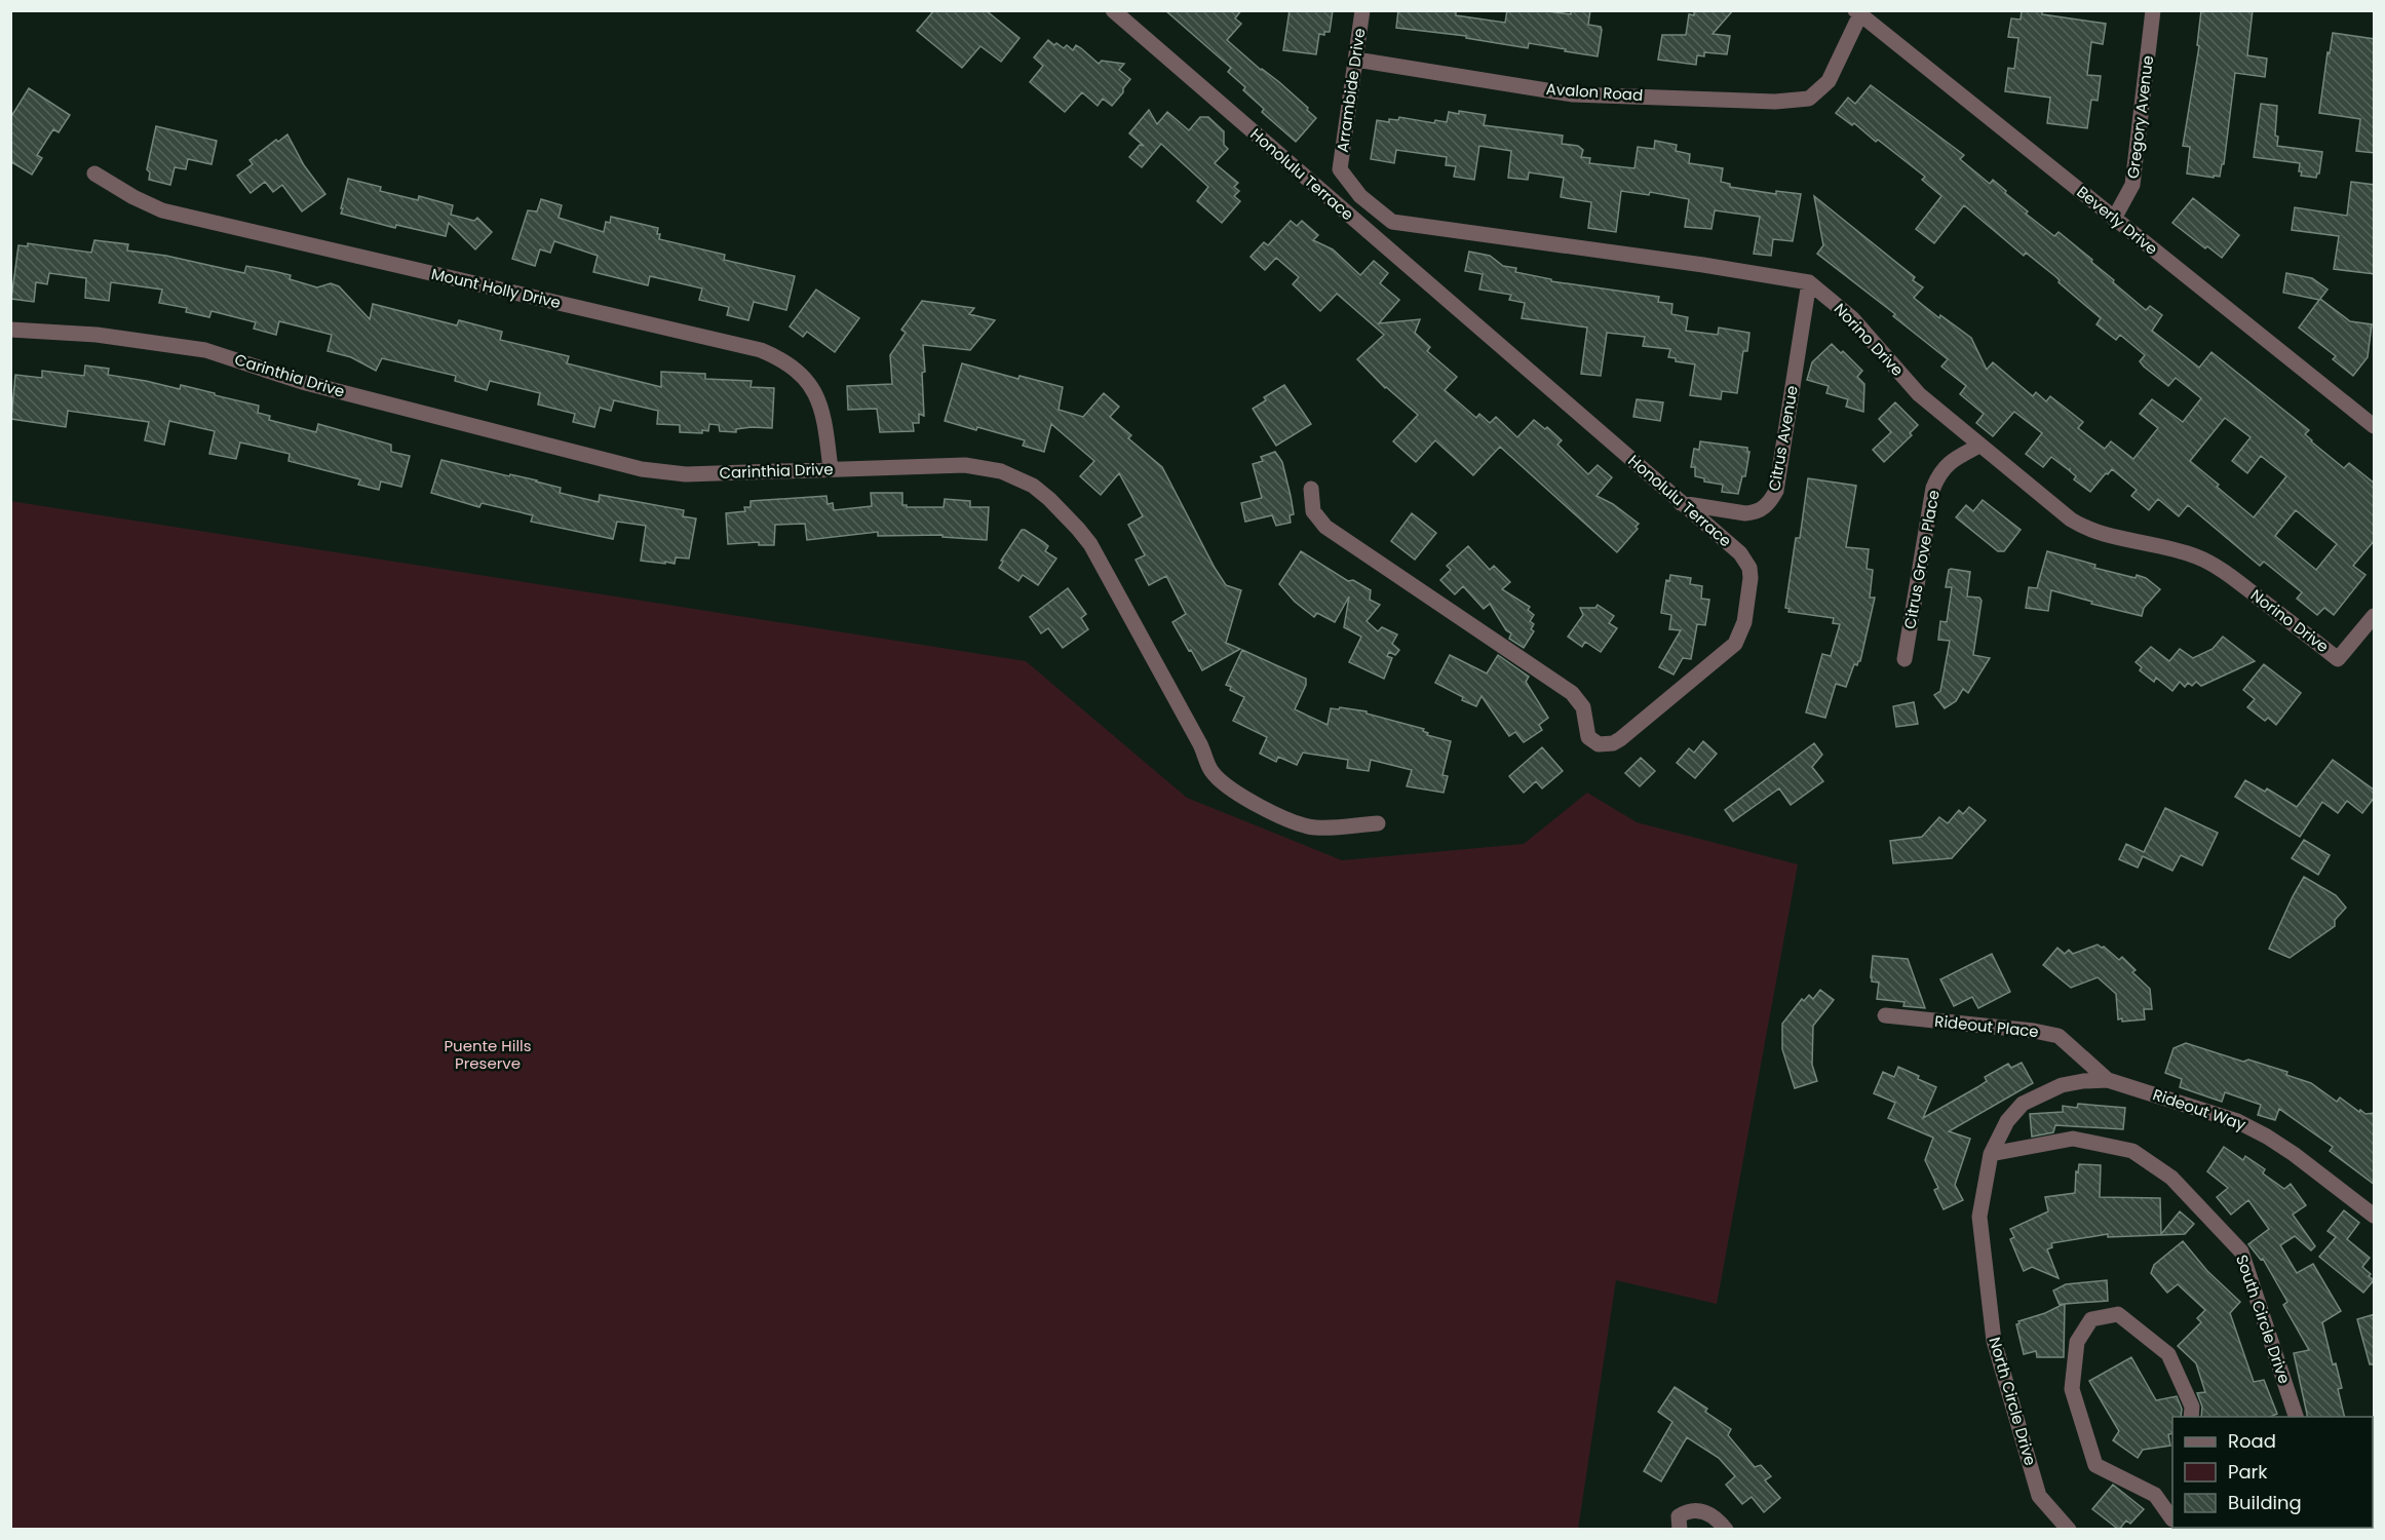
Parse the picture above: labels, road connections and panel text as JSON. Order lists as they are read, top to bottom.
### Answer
{
  "streets": {
    "street": [
      "Arrambide Drive",
      "Avalon Road",
      "Gregory Avenue",
      "Honolulu Terrace",
      "Beverly Drive",
      "Mount Holly Drive",
      "Norino Drive",
      "Carinthia Drive",
      "Citrus Avenue",
      "Citrus Grove Place",
      "Rideout Place",
      "Rideout Way",
      "South Circle Drive",
      "North Circle Drive"
    ]
  },
  "crossings": [
    ["Arrambide Drive", "Avalon Road"],
    ["Arrambide Drive", "Norino Drive"],
    ["Arrambide Drive", "Citrus Avenue"],
    ["Avalon Road", "Beverly Drive"],
    ["Gregory Avenue", "Beverly Drive"],
    ["Honolulu Terrace", "Citrus Avenue"],
    ["Mount Holly Drive", "Carinthia Drive"],
    ["Norino Drive", "Citrus Avenue"],
    ["Norino Drive", "Citrus Grove Place"],
    ["Rideout Place", "Rideout Way"],
    ["Rideout Place", "North Circle Drive"],
    ["Rideout Way", "North Circle Drive"],
    ["South Circle Drive", "North Circle Drive"]
  ],
  "parks": ["Puente Hills Preserve"],
  "legend": ["Road", "Park", "Building"]
}
